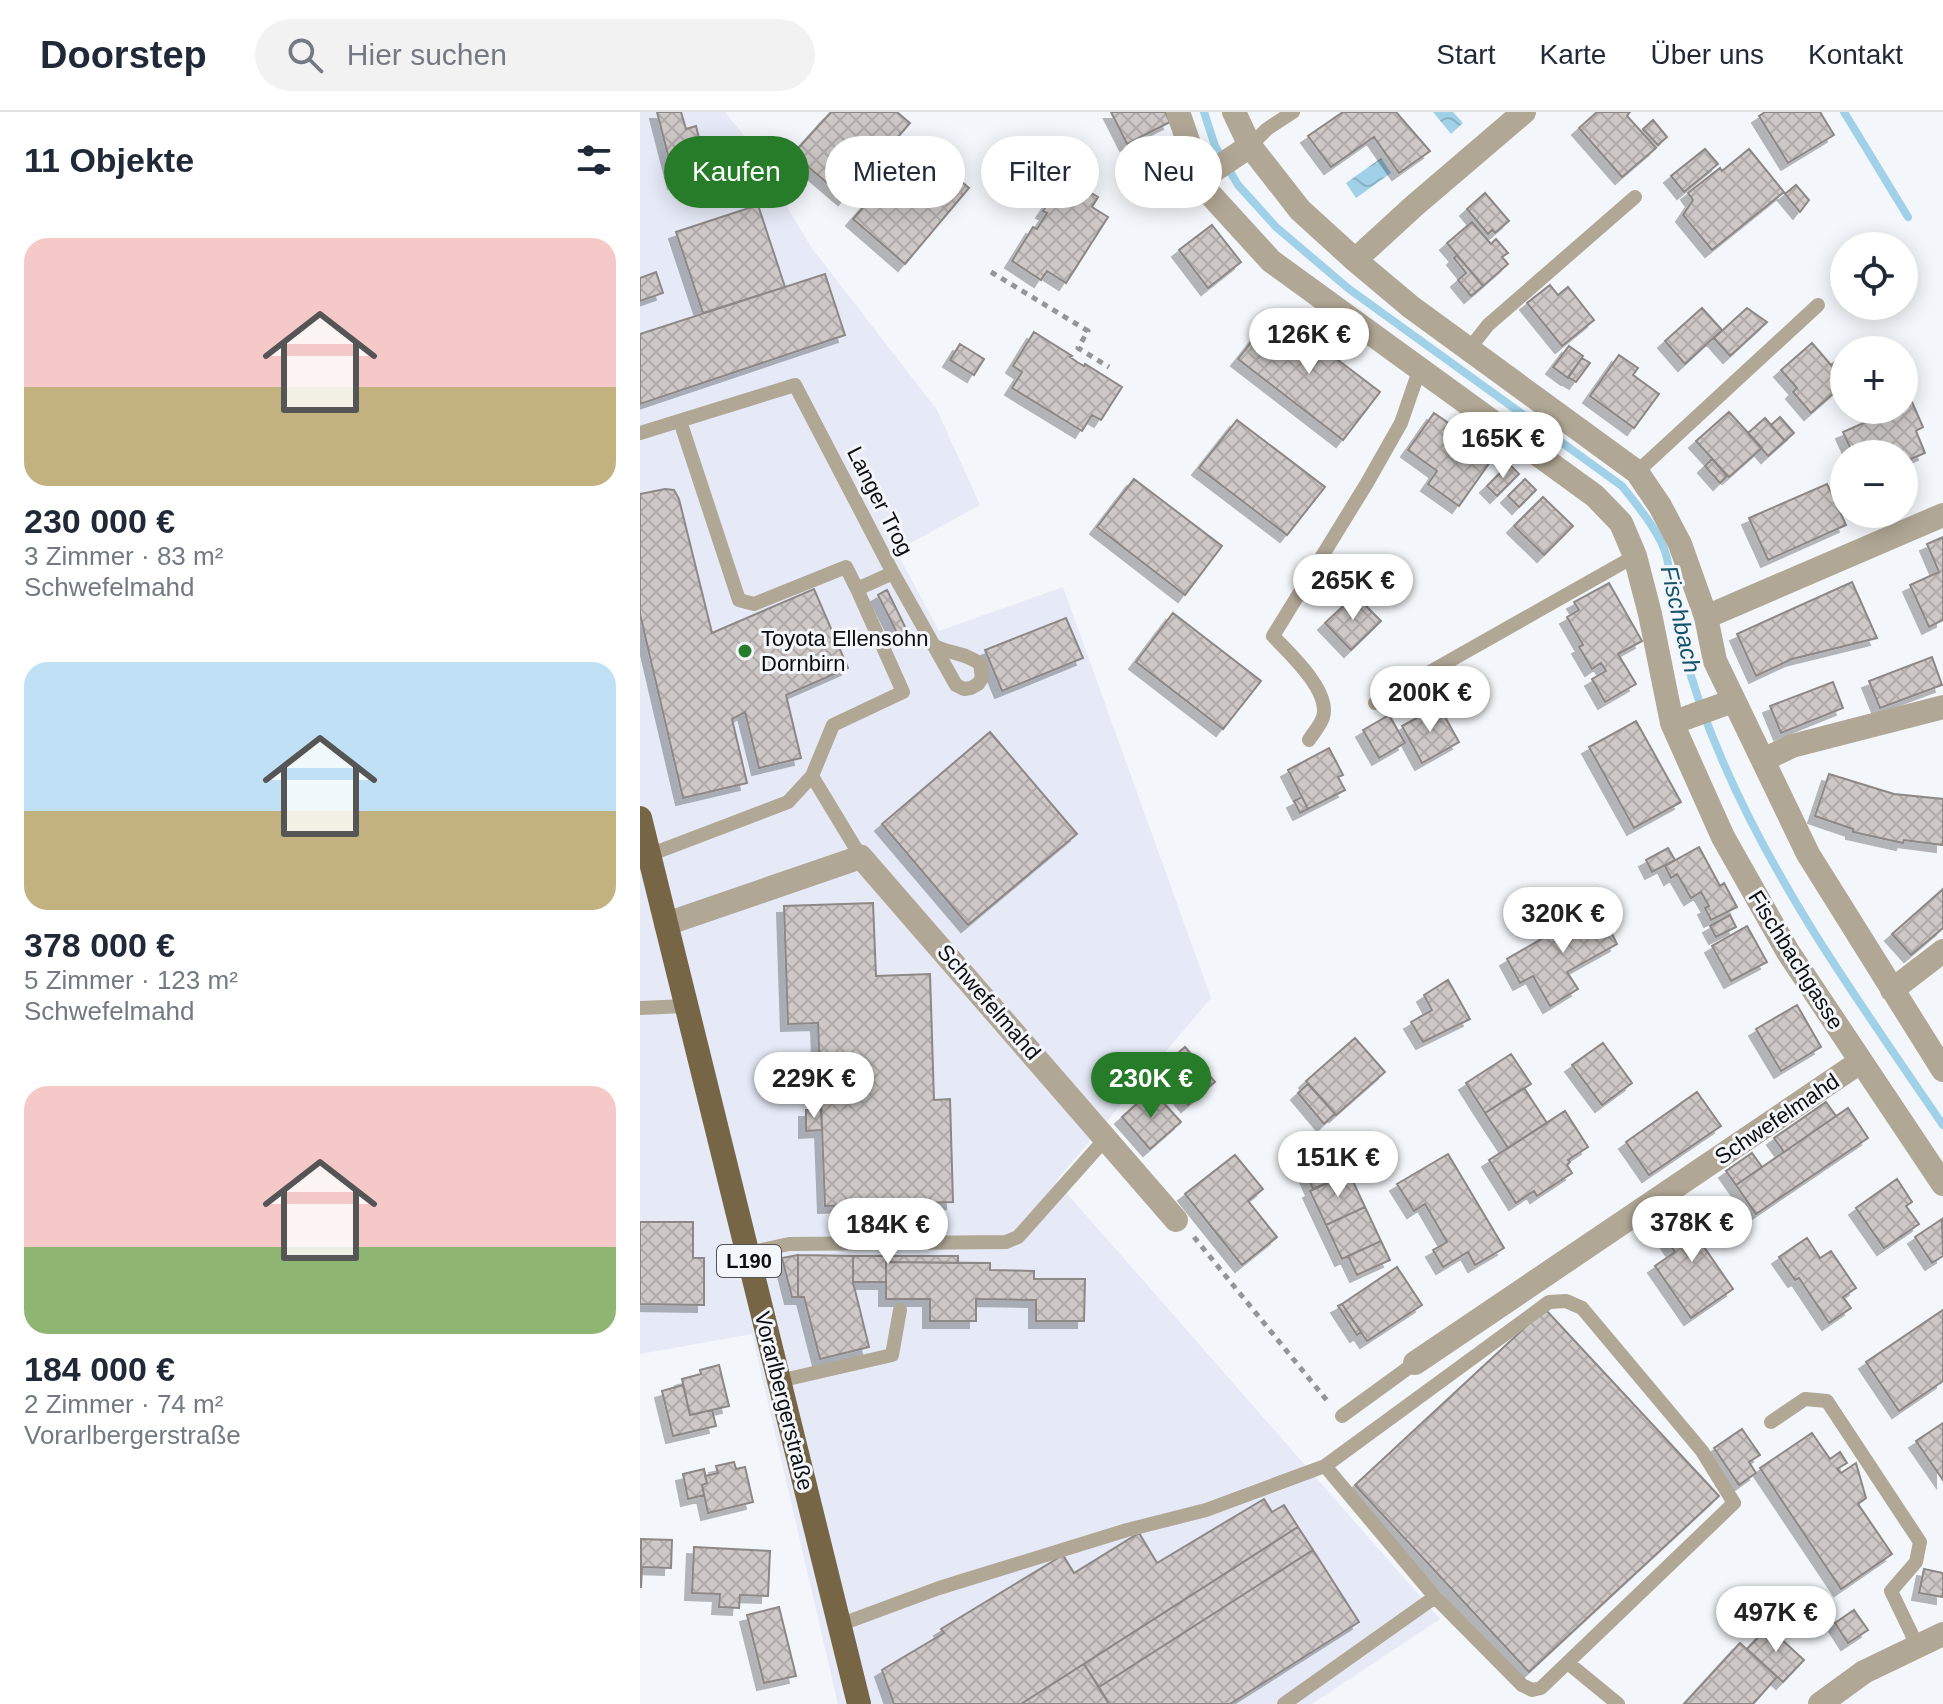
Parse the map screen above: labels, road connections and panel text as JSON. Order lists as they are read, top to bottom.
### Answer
{
  "streets": {
    "main road": ["L190", "Vorarlbergerstraße"],
    "street": ["Fischbachgasse", "Schwefelmahd"],
    "lane": ["Langer Trog"]
  },
  "crossings": [
    ["Fischbachgasse", "Schwefelmahd"]
  ],
  "water": ["Fischbach"],
  "places": ["Toyota Ellensohn Dornbirn"],
  "page": {
    "header": "Doorstep",
    "search": "Hier suchen",
    "nav": [
      "Start",
      "Karte",
      "Über uns",
      "Kontakt"
    ],
    "heading": "11 Objekte",
    "chip": [
      "Kaufen",
      "Mieten",
      "Filter",
      "Neu"
    ],
    "list": [
      {
        "name": "230 000 €",
        "note": "3 Zimmer · 83 m² · Schwefelmahd"
      },
      {
        "name": "378 000 €",
        "note": "5 Zimmer · 123 m² · Schwefelmahd"
      },
      {
        "name": "184 000 €",
        "note": "2 Zimmer · 74 m² · Vorarlbergerstraße"
      }
    ],
    "map_buttons": ["+", "−"],
    "price": [
      "126K €",
      "165K €",
      "265K €",
      "200K €",
      "320K €",
      "229K €",
      "230K €",
      "151K €",
      "378K €",
      "184K €",
      "497K €"
    ]
  }
}
